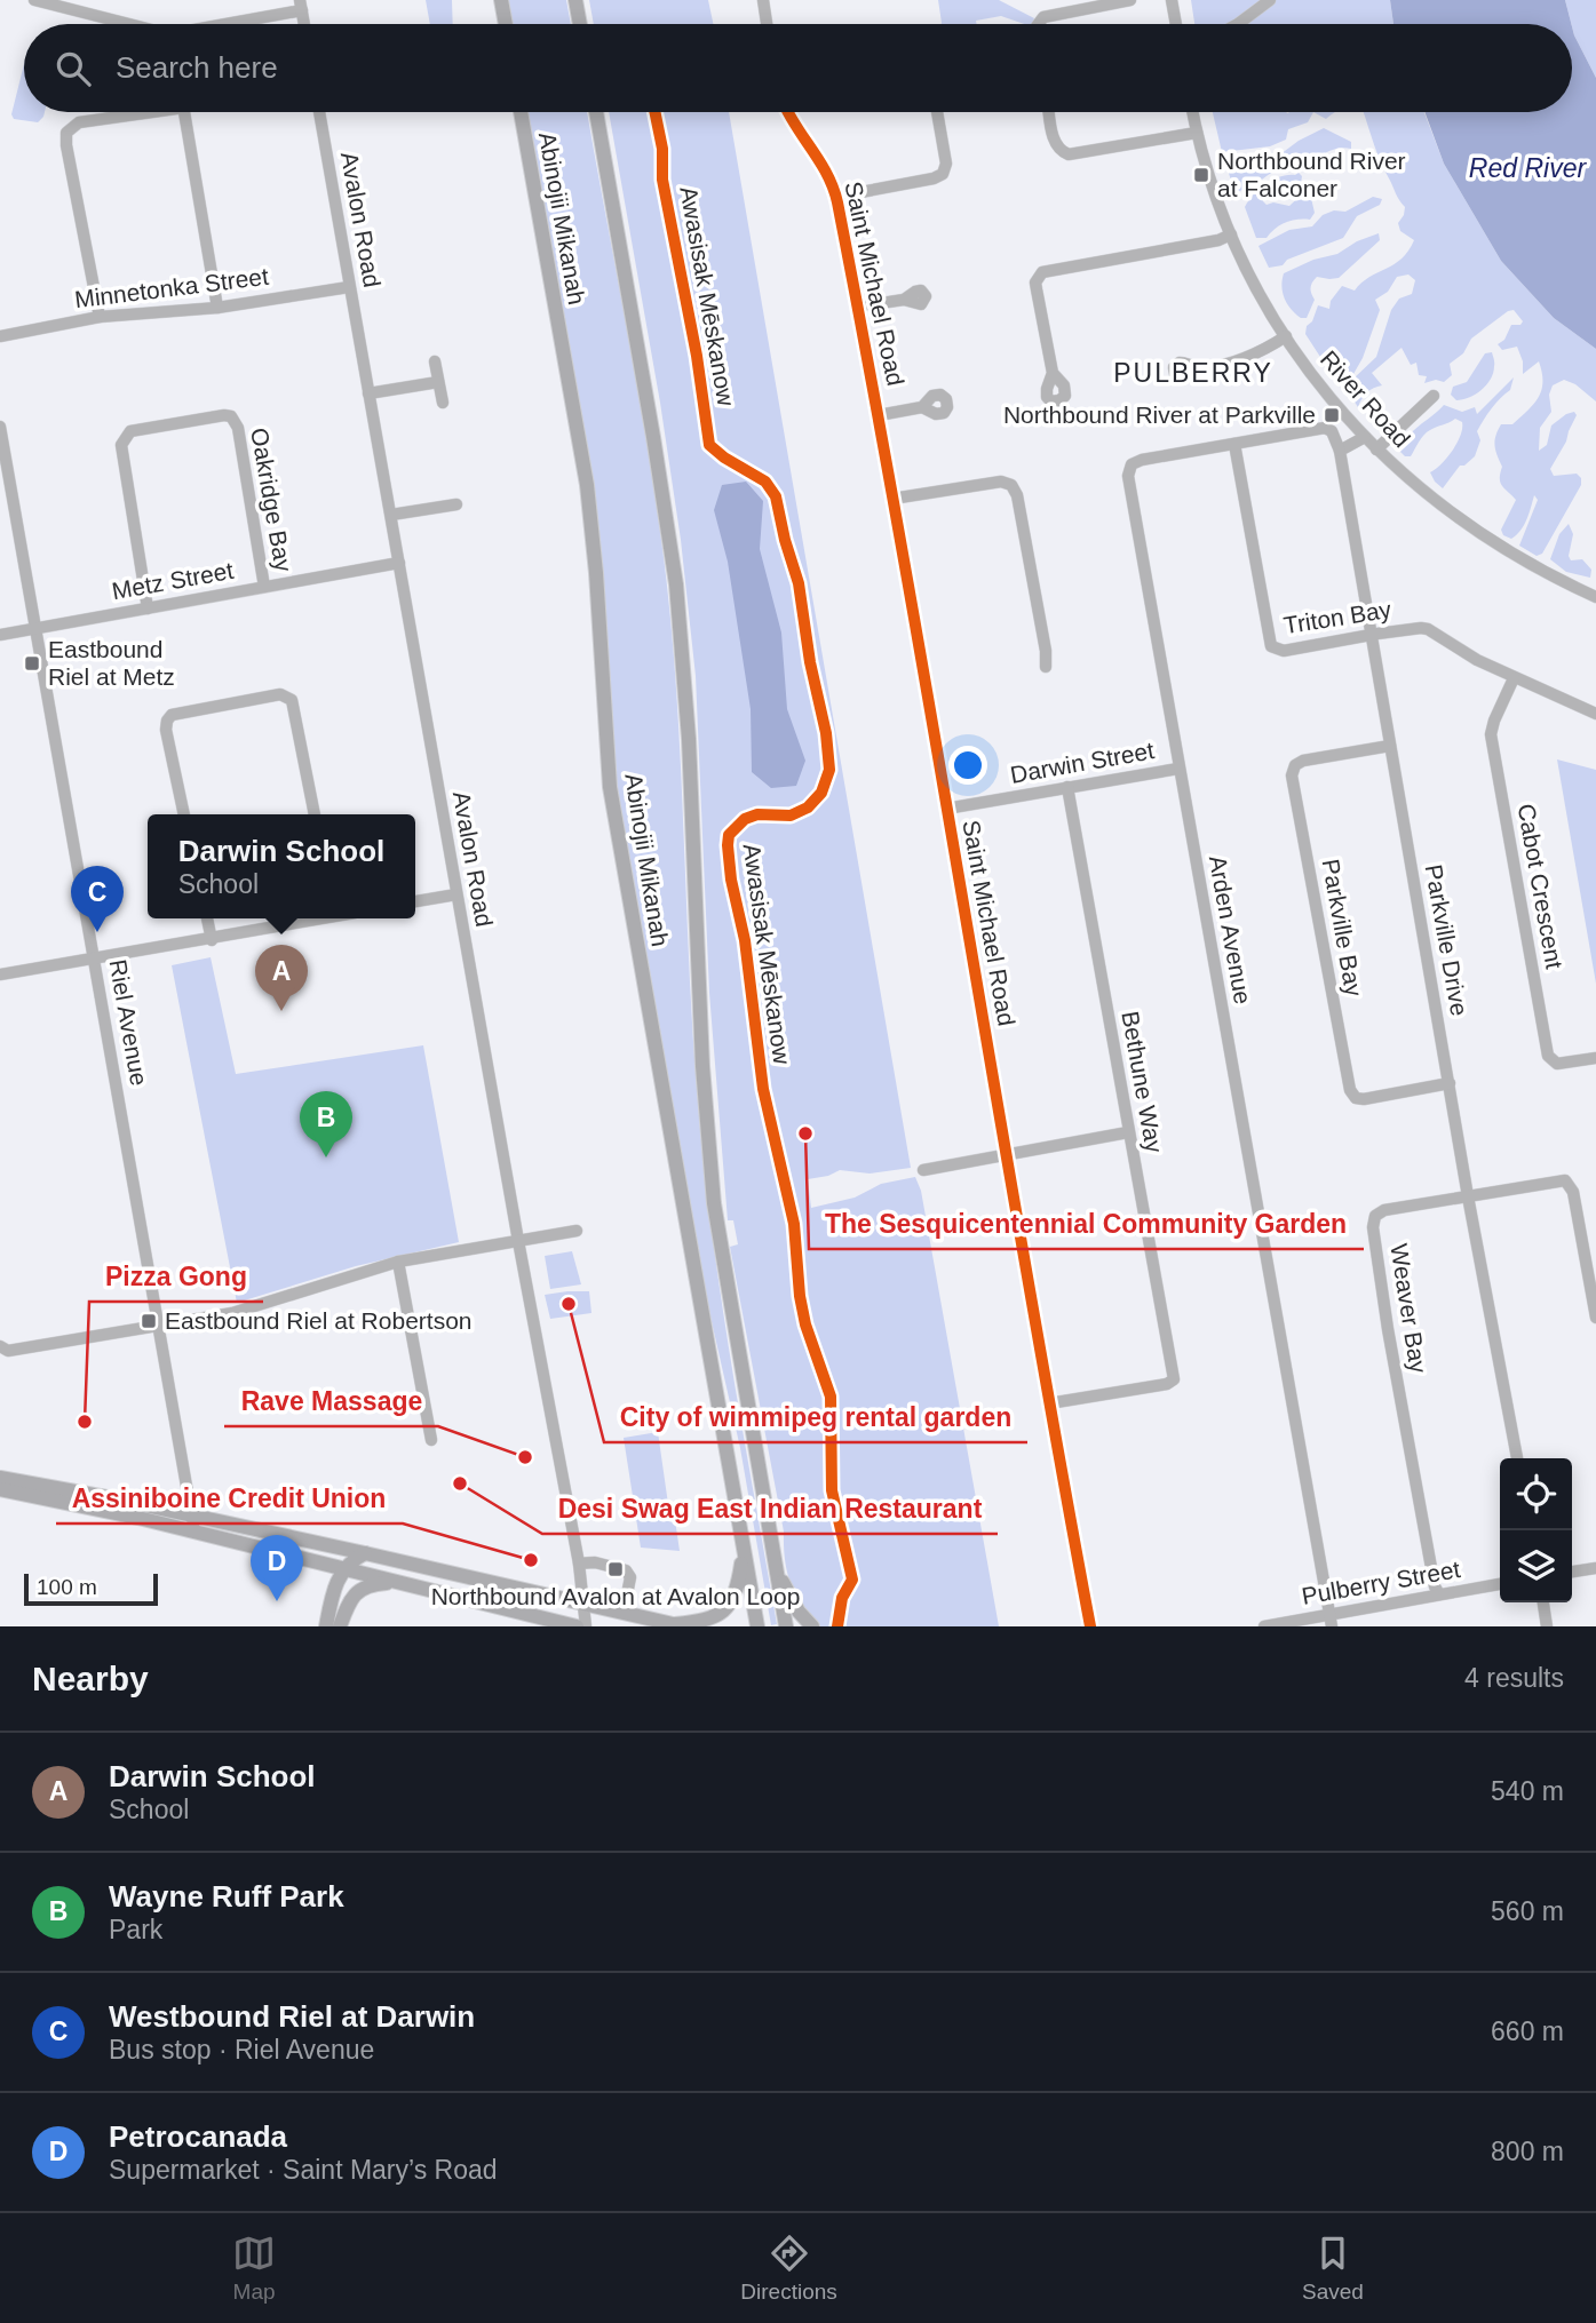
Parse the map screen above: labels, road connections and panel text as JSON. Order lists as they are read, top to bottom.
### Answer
{
  "streets": {
    "main road": ["Abinojii Mikanah"],
    "street": [
      "Avalon Road",
      "Saint Michael Road",
      "Minnetonka Street",
      "River Road",
      "Oakridge Bay",
      "Metz Street",
      "Triton Bay",
      "Darwin Street",
      "Cabot Crescent",
      "Parkville Bay",
      "Arden Avenue",
      "Parkville Drive",
      "Riel Avenue",
      "Bethune Way",
      "Weaver Bay",
      "Pulberry Street"
    ],
    "cycle path": ["Awasisak Mēskanow"]
  },
  "crossings": [
    ["Avalon Road", "Minnetonka Street"],
    ["Avalon Road", "Metz Street"],
    ["Saint Michael Road", "Darwin Street"],
    ["Saint Michael Road", "Bethune Way"],
    ["Oakridge Bay", "Metz Street"],
    ["Metz Street", "Riel Avenue"],
    ["Triton Bay", "Cabot Crescent"],
    ["Triton Bay", "Arden Avenue"],
    ["Triton Bay", "Parkville Drive"],
    ["Darwin Street", "Arden Avenue"],
    ["Darwin Street", "Bethune Way"],
    ["Parkville Bay", "Parkville Drive"],
    ["Arden Avenue", "Parkville Drive"],
    ["Arden Avenue", "Pulberry Street"],
    ["Parkville Drive", "Weaver Bay"],
    ["Weaver Bay", "Pulberry Street"]
  ],
  "districts": ["PULBERRY"],
  "water": ["Red River"],
  "places": {
    "transit": [
      "Northbound River at Falconer",
      "Northbound River at Parkville",
      "Eastbound Riel at Metz",
      "Eastbound Riel at Robertson",
      "Northbound Avalon at Avalon Loop"
    ],
    "other": [
      "The Sesquicentennial Community Garden",
      "City of wimmipeg rental garden",
      "Pizza Gong",
      "Rave Massage",
      "Desi Swag East Indian Restaurant",
      "Assiniboine Credit Union"
    ]
  },
  "scale_bar": "100 m",
  "page": {
    "search": "Search here",
    "popup": ["Darwin School", "School"],
    "pins": [
      "C",
      "A",
      "B",
      "D"
    ],
    "scale": "100 m",
    "heading": ["Nearby", "4 results"],
    "list": [
      {
        "mark": "A",
        "name": "Darwin School",
        "note": "School",
        "value": "540 m"
      },
      {
        "mark": "B",
        "name": "Wayne Ruff Park",
        "note": "Park",
        "value": "560 m"
      },
      {
        "mark": "C",
        "name": "Westbound Riel at Darwin",
        "note": "Bus stop · Riel Avenue",
        "value": "660 m"
      },
      {
        "mark": "D",
        "name": "Petrocanada",
        "note": "Supermarket · Saint Mary’s Road",
        "value": "800 m"
      }
    ],
    "nav": ["Map", "Directions", "Saved"]
  }
}
